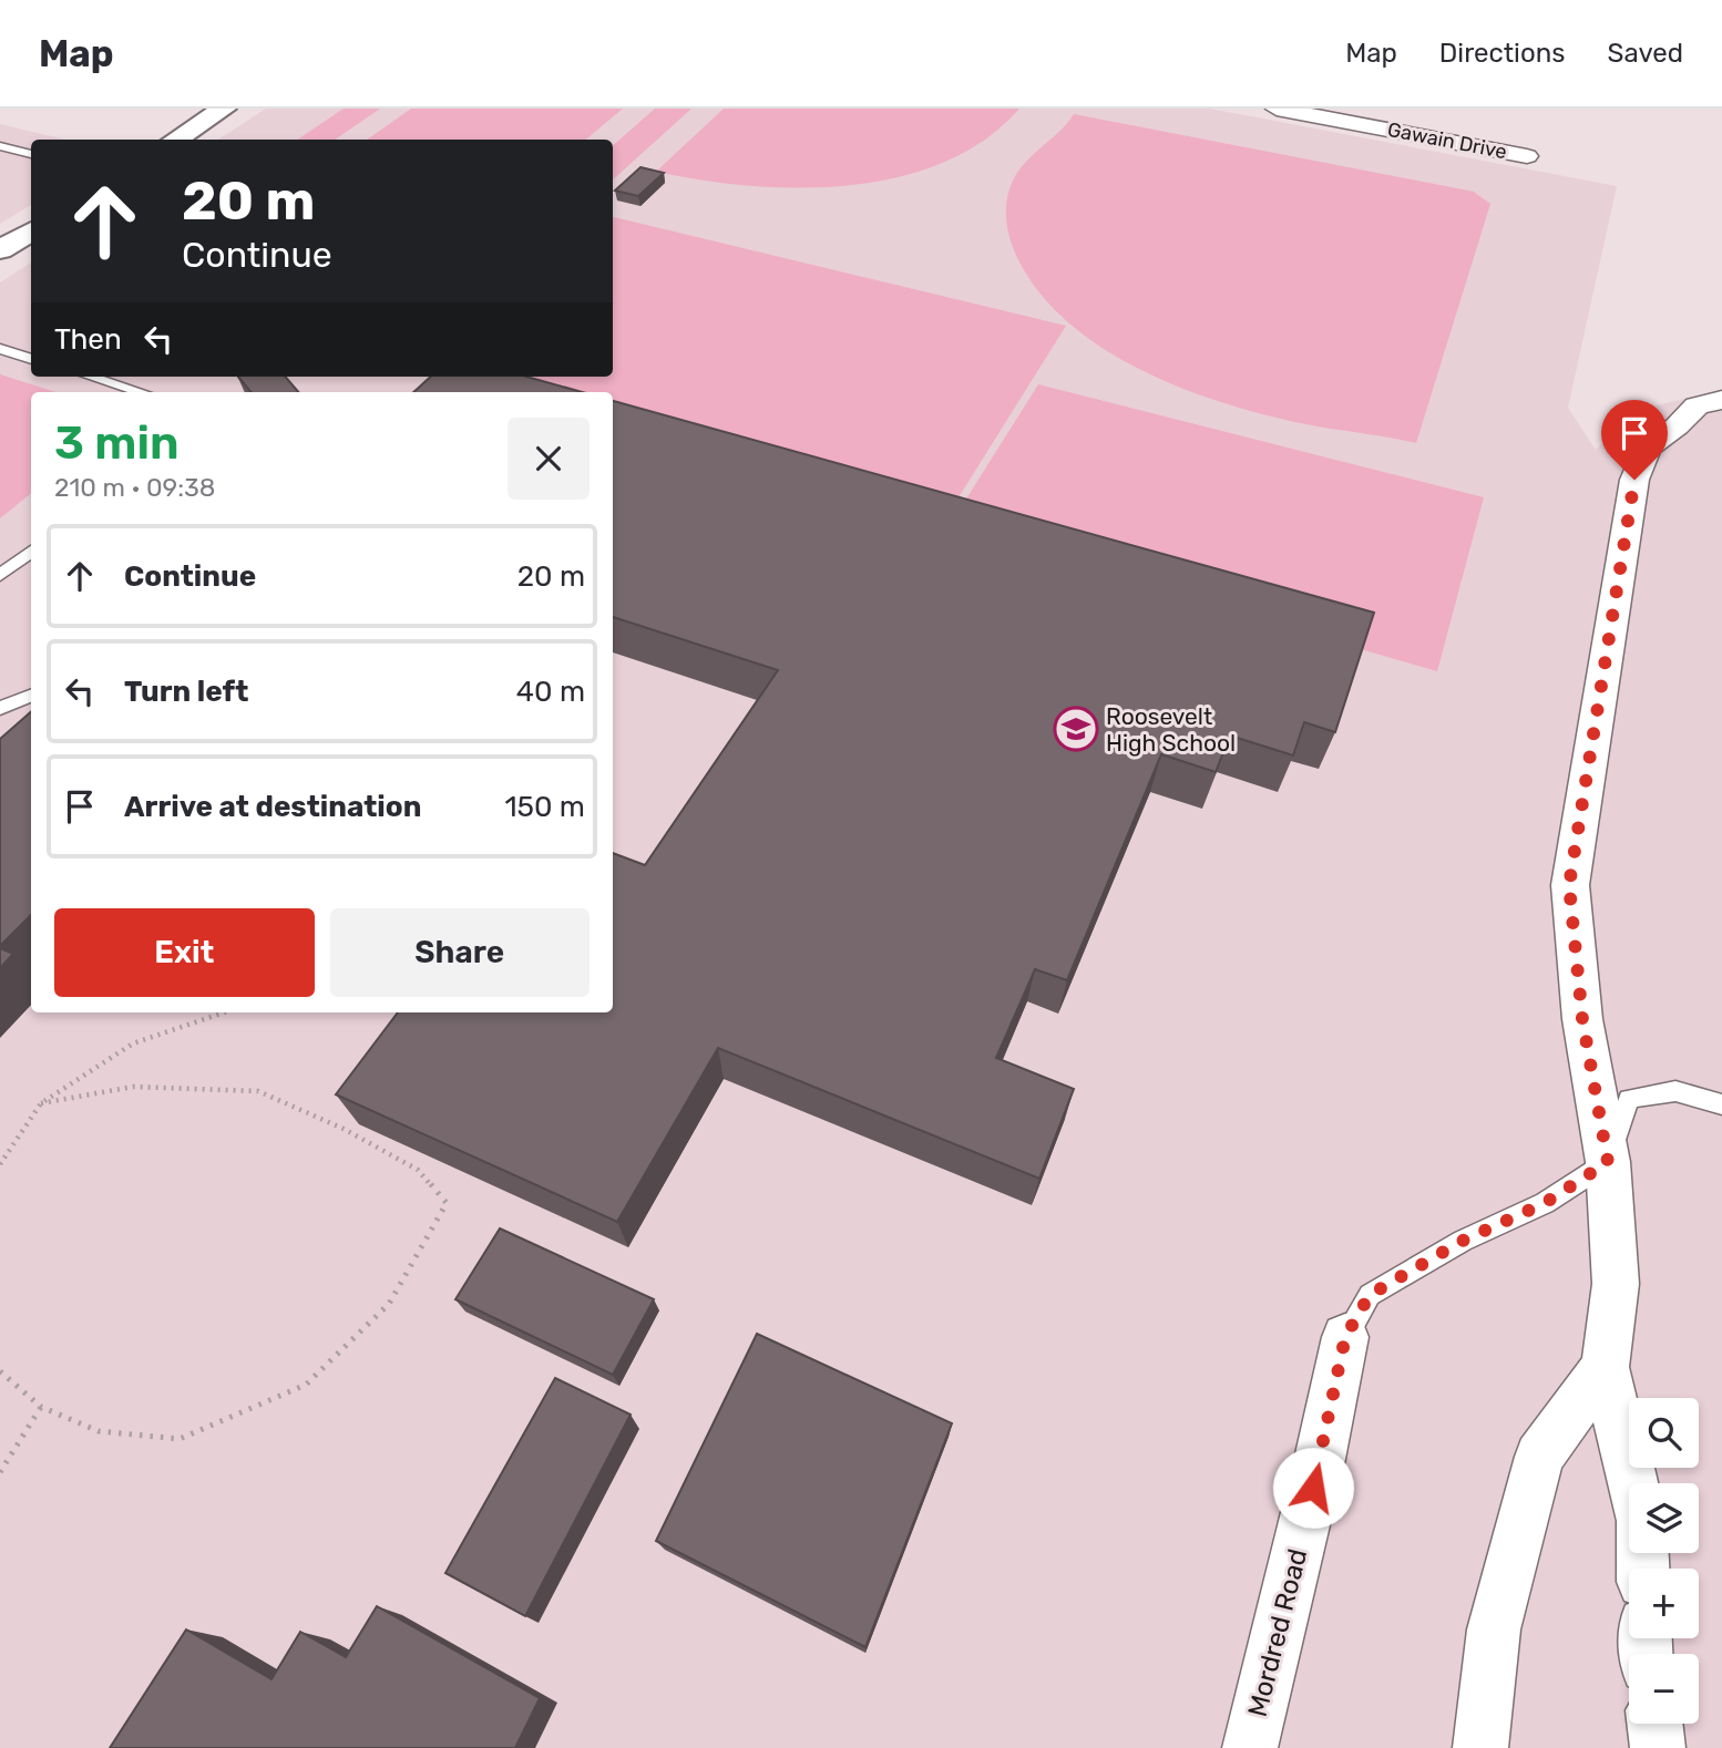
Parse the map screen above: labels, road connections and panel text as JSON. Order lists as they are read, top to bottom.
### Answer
{
  "streets": {
    "street": ["Gawain Drive", "Mordred Road"]
  },
  "places": {
    "school or university": ["Roosevelt High School"]
  },
  "page": {
    "header": "Map",
    "nav": ["Map", "Directions", "Saved"],
    "turn": ["20 m", "Continue"],
    "then": "Then",
    "heading": ["3 min", "210 m · 09:38"],
    "list": [
      {
        "name": "Continue",
        "value": "20 m"
      },
      {
        "name": "Turn left",
        "value": "40 m"
      },
      {
        "name": "Arrive at destination",
        "value": "150 m"
      }
    ],
    "buttons": ["Exit", "Share"],
    "map_buttons": ["+", "−"]
  }
}
